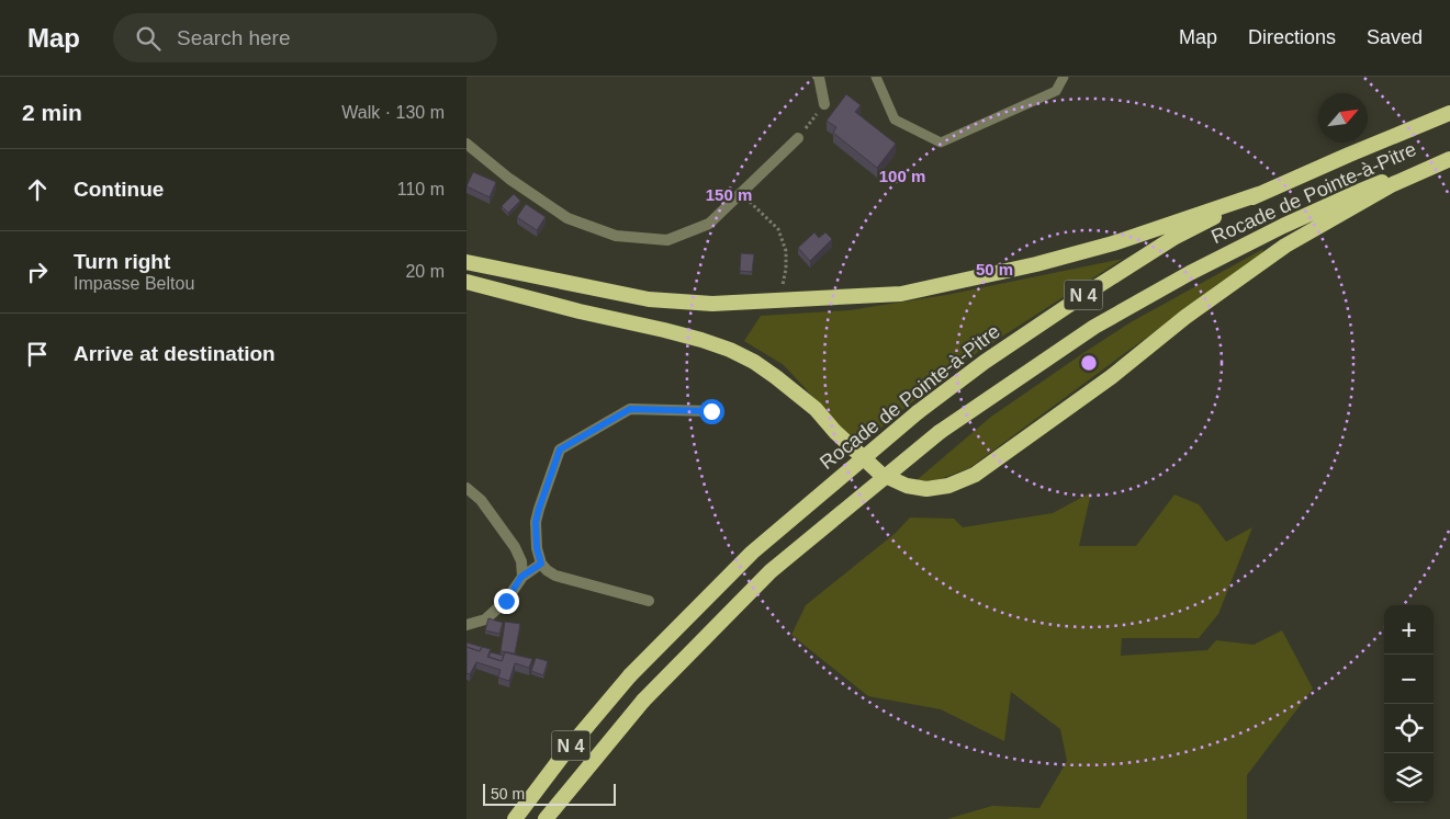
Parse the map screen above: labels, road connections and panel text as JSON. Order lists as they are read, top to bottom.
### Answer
{
  "streets": {
    "highway": ["Rocade de Pointe-à-Pitre", "N 4"]
  },
  "scale_bar": "50 m",
  "north": "top right",
  "page": {
    "header": "Map",
    "search": "Search here",
    "nav": ["Map", "Directions", "Saved"],
    "heading": ["2 min", "Walk · 130 m"],
    "list": [
      ["Continue", "110 m"],
      ["Turn right", "Impasse Beltou", "20 m"],
      "Arrive at destination"
    ],
    "map_buttons": ["+", "−"],
    "scale": "50 m"
  },
  "rings": ["100 m", "150 m", "50 m"]
}
